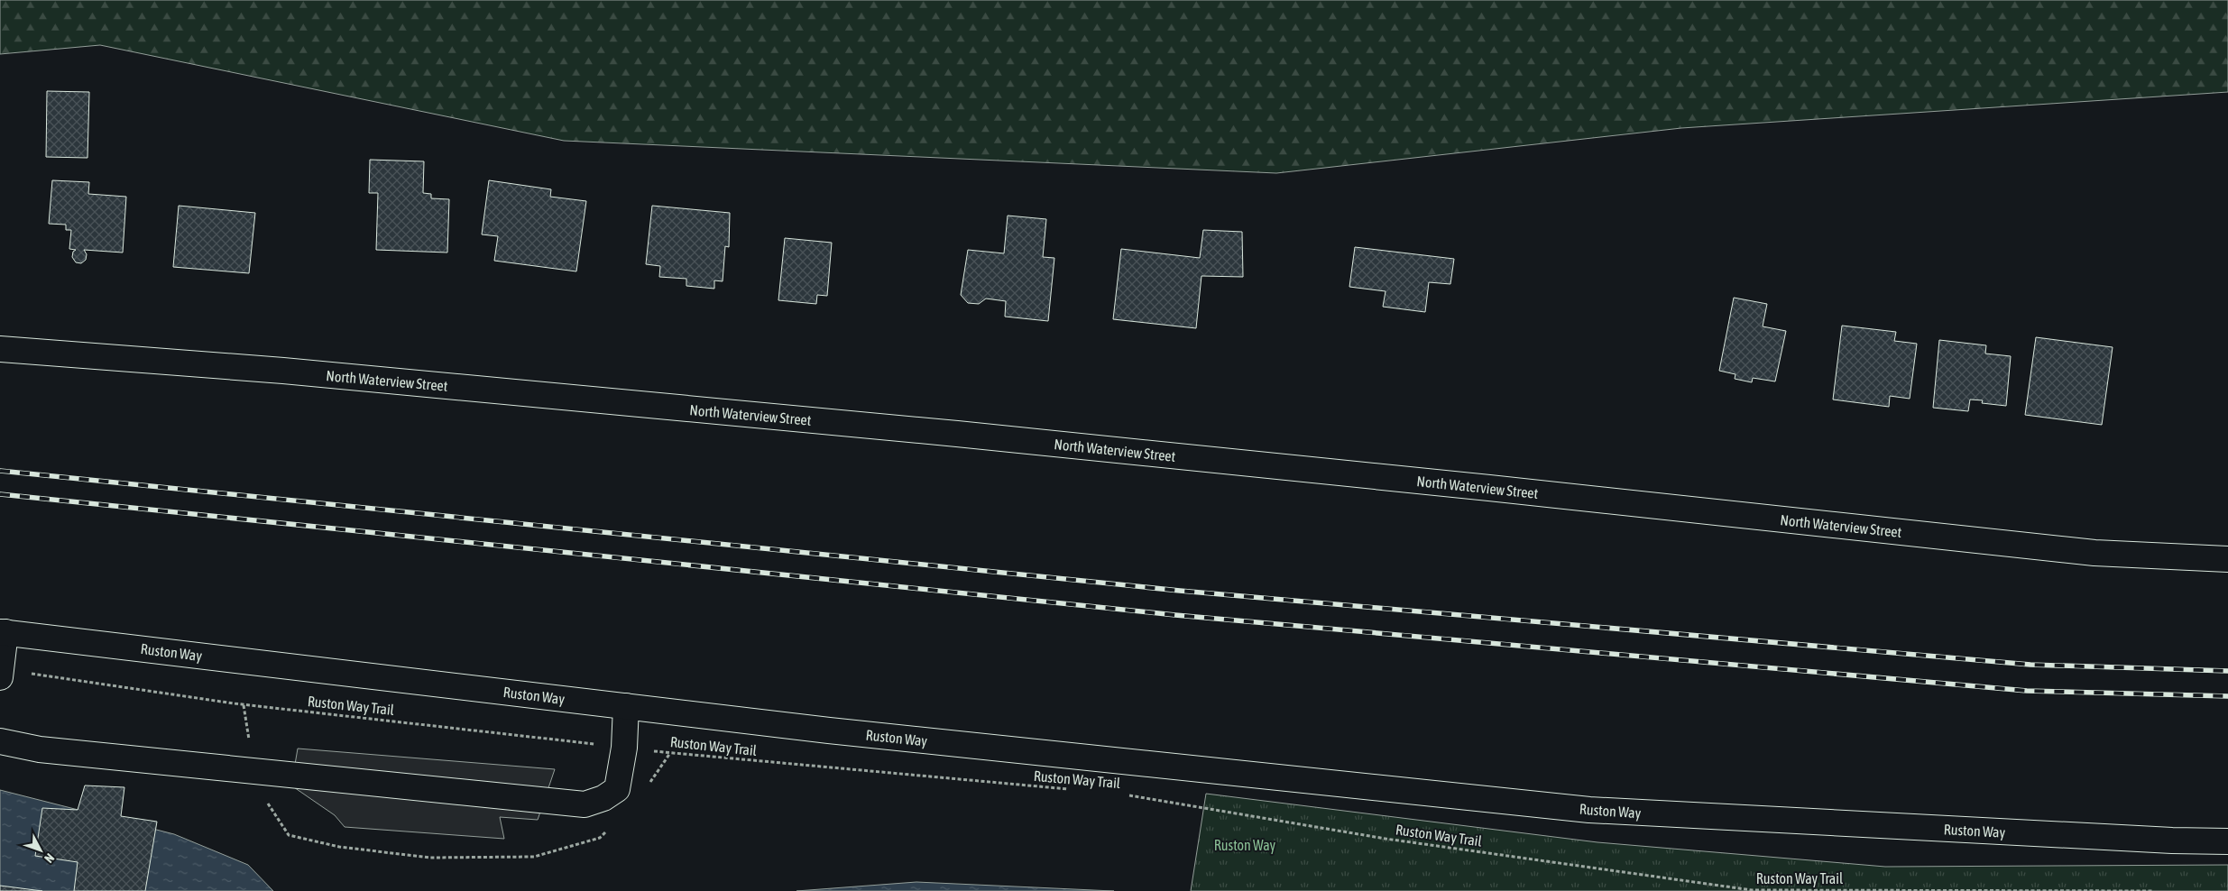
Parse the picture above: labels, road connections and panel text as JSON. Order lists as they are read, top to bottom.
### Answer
{
  "streets": {
    "street": ["North Waterview Street", "Ruston Way"],
    "path": ["Ruston Way Trail"]
  },
  "parks": ["Ruston Way"],
  "north": "bottom right"
}
